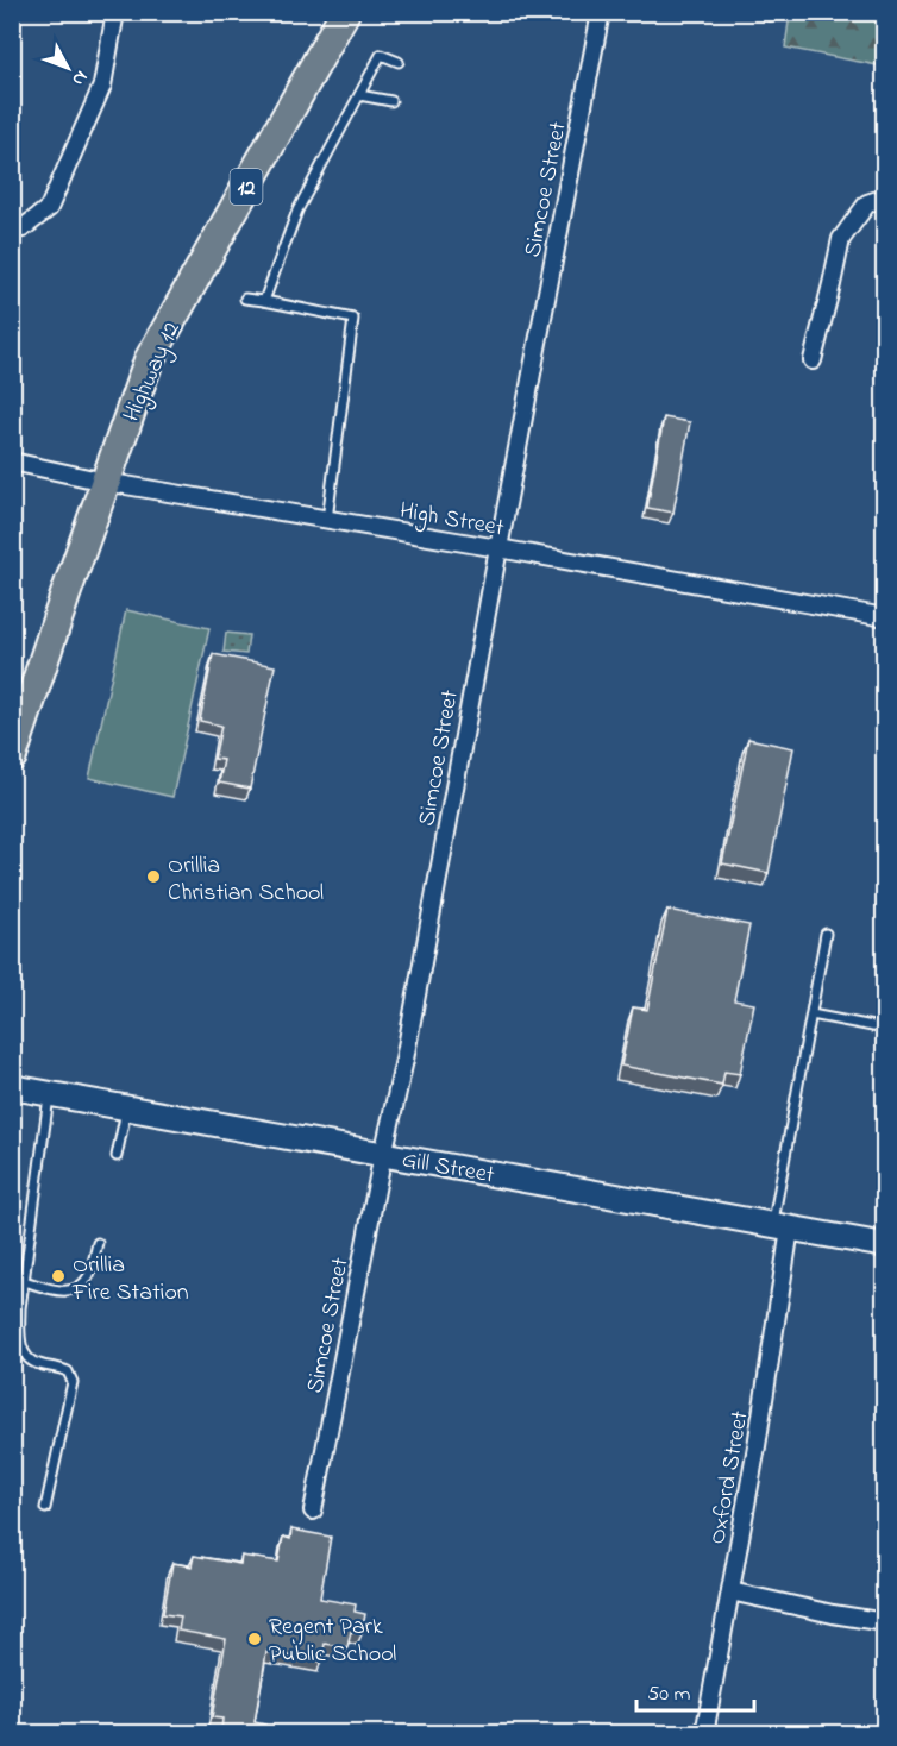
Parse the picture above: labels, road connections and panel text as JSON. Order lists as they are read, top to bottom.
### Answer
{
  "streets": {
    "highway": ["12", "Highway 12"],
    "main road": ["Gill Street"],
    "street": ["Simcoe Street", "High Street", "Oxford Street"]
  },
  "crossings": [
    ["Simcoe Street", "High Street"],
    ["Simcoe Street", "Gill Street"],
    ["Highway 12", "High Street"],
    ["Gill Street", "Oxford Street"]
  ],
  "places": ["Orillia Christian School", "Orillia Fire Station", "Regent Park Public School"],
  "scale_bar": "50 m",
  "north": "bottom right"
}
